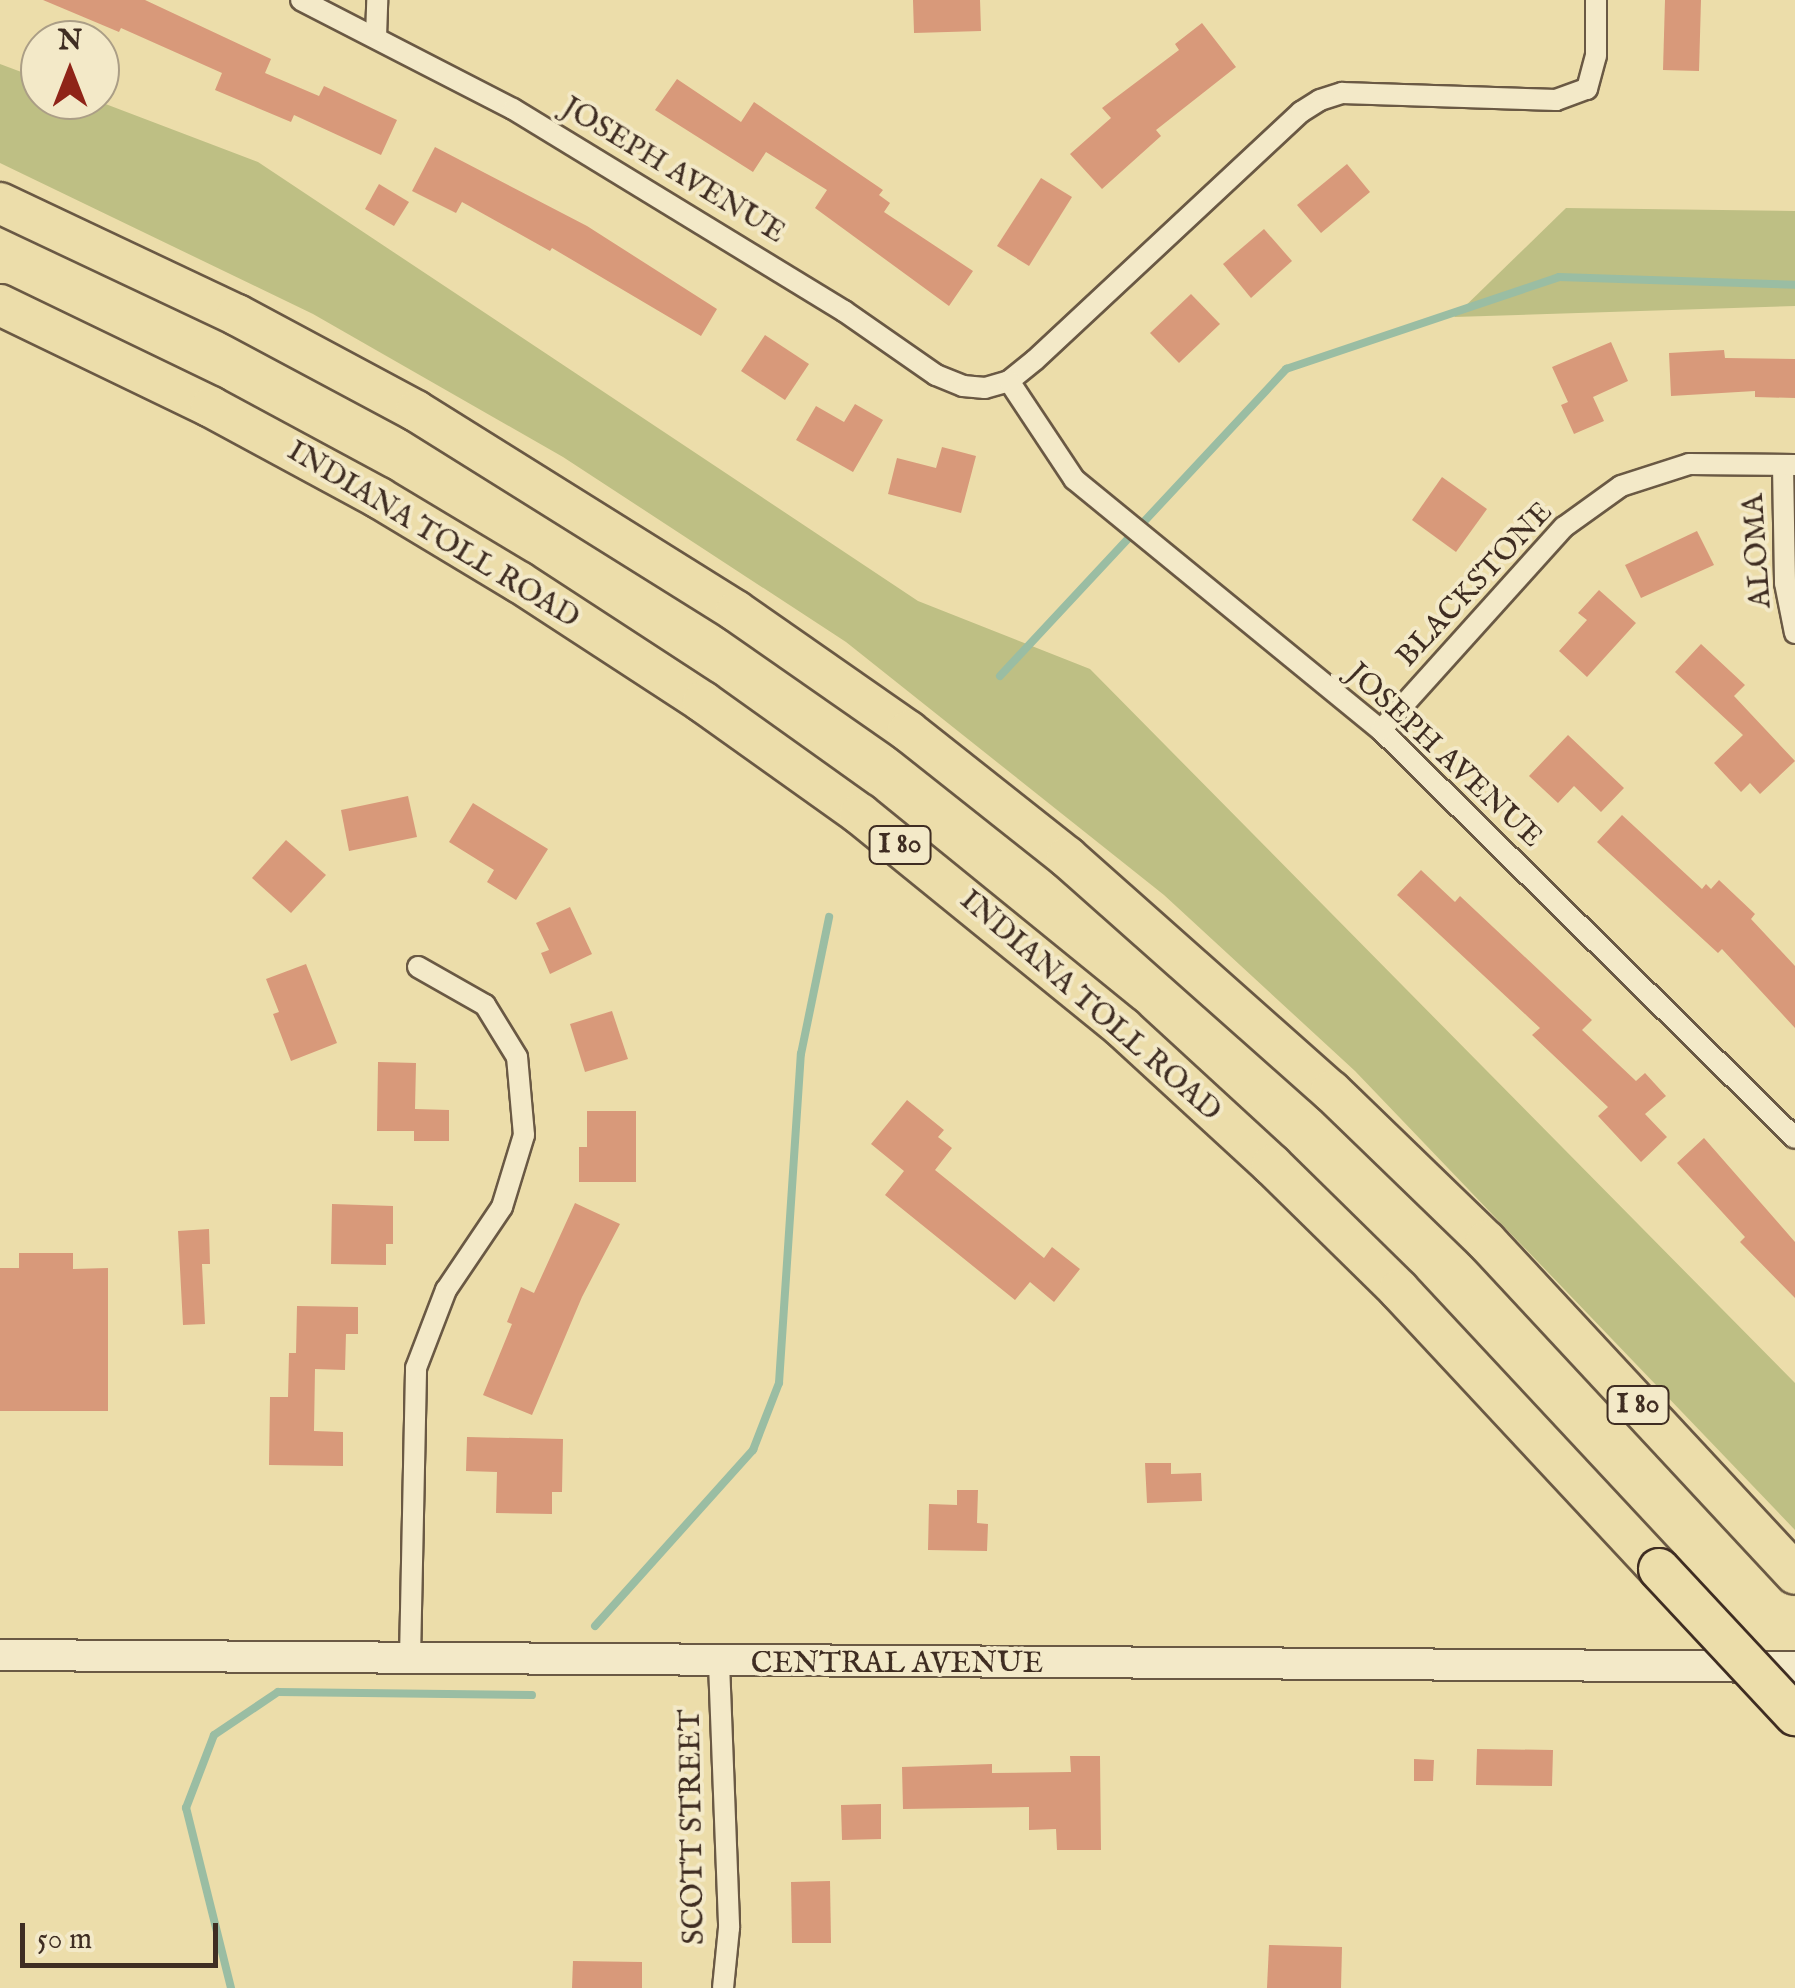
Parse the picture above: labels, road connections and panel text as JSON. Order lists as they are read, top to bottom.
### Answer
{
  "streets": {
    "highway": ["INDIANA TOLL ROAD", "I 80"],
    "street": [
      "JOSEPH AVENUE",
      "ALOMA",
      "BLACKSTONE",
      "CENTRAL AVENUE",
      "SCOTT STREET"
    ]
  },
  "crossings": [
    ["JOSEPH AVENUE", "BLACKSTONE"],
    ["ALOMA", "BLACKSTONE"],
    ["CENTRAL AVENUE", "SCOTT STREET"]
  ],
  "scale_bar": "50 m",
  "north": "top"
}
